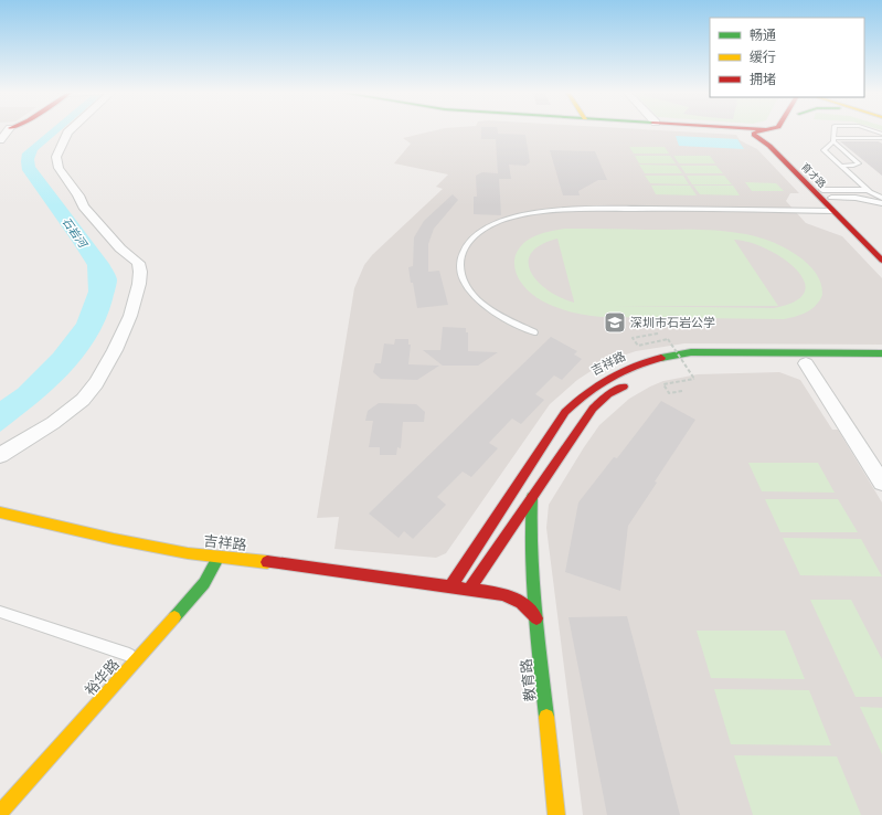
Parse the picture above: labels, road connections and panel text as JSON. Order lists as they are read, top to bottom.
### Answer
{
  "streets": {
    "street": [
      "育才路",
      "吉祥路",
      "裕华路",
      "教育路"
    ]
  },
  "crossings": [
    ["吉祥路", "裕华路"]
  ],
  "water": ["石岩河"],
  "places": {
    "school or university": ["深圳市石岩公学"]
  },
  "legend": ["畅通", "缓行", "拥堵"]
}
